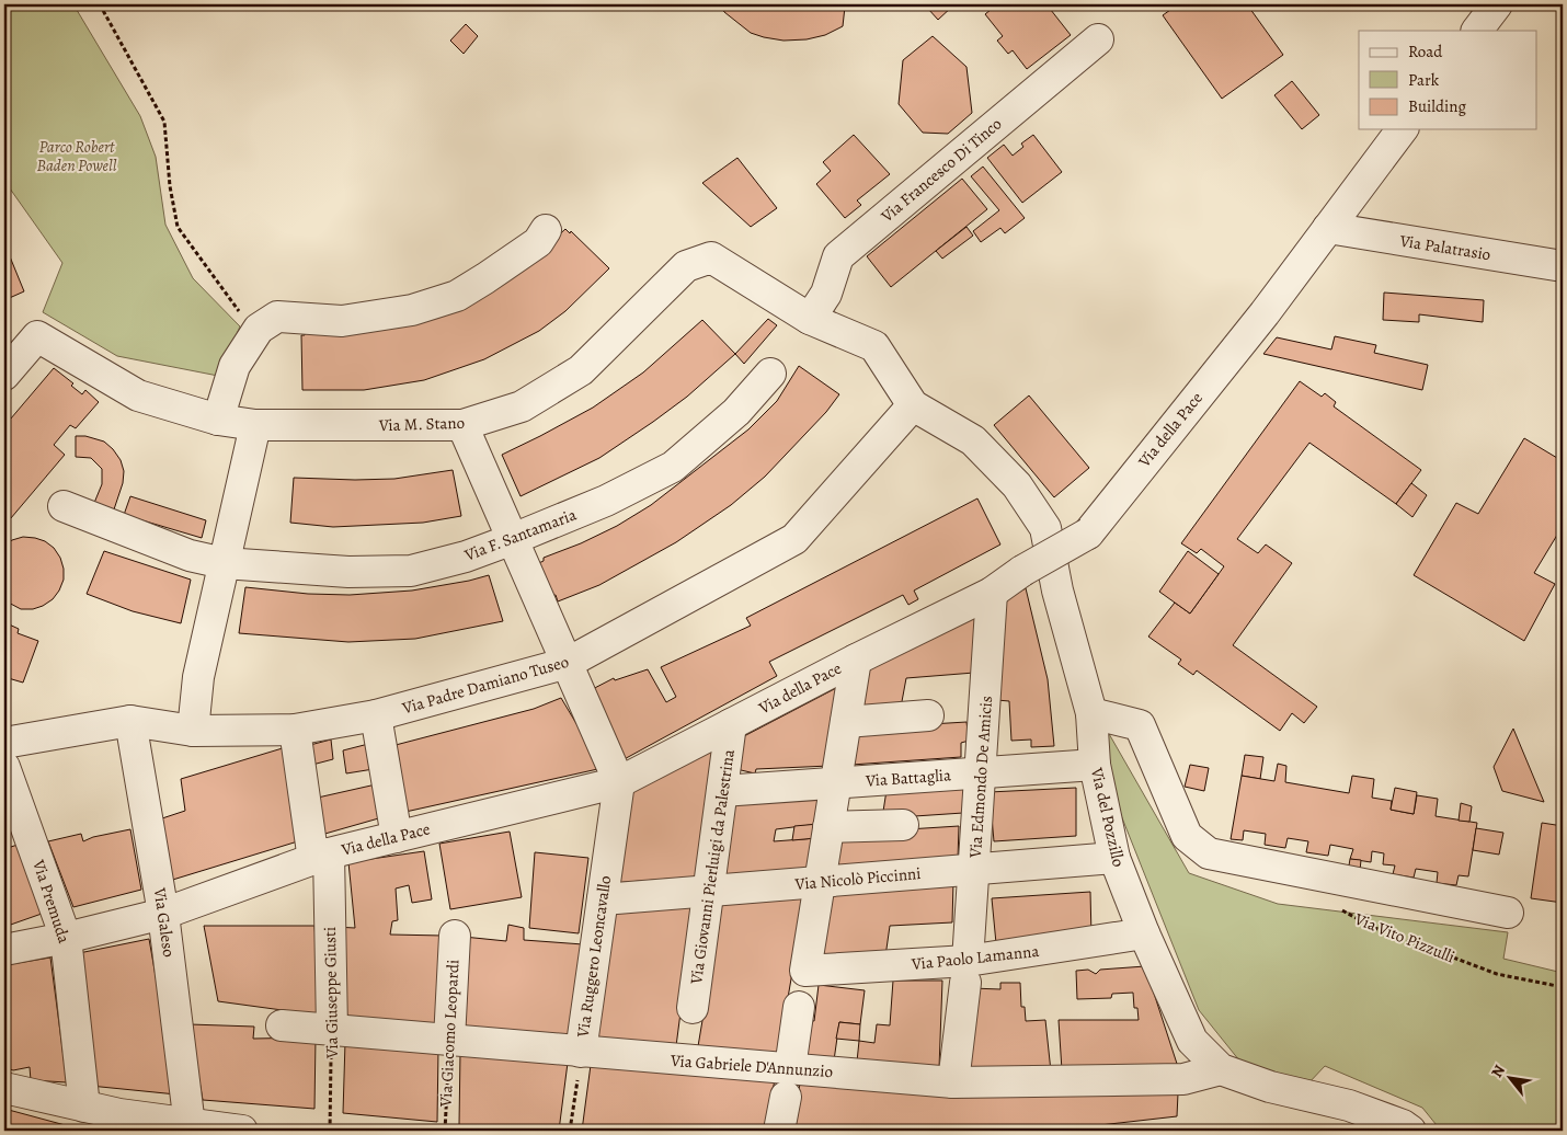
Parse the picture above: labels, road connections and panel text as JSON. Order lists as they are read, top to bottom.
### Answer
{
  "streets": {
    "street": [
      "Via Francesco Di Tinco",
      "Via Palatrasio",
      "Via M. Stano",
      "Via della Pace",
      "Via F. Santamaria",
      "Via Padre Damiano Tuseo",
      "Via Edmondo De Amicis",
      "Via Battaglia",
      "Via del Pozzillo",
      "Via Giovanni Pierluigi da Palestrina",
      "Via Nicolò Piccinni",
      "Via Premuda",
      "Via Galeso",
      "Via Vito Pizzulli",
      "Via Ruggero Leoncavallo",
      "Via Paolo Lamanna",
      "Via Giuseppe Giusti",
      "Via Giacomo Leopardi",
      "Via Gabriele D'Annunzio"
    ]
  },
  "crossings": [
    ["Via Francesco Di Tinco", "Via M. Stano"],
    ["Via Palatrasio", "Via della Pace"],
    ["Via M. Stano", "Via Padre Damiano Tuseo"],
    ["Via M. Stano", "Via del Pozzillo"],
    ["Via della Pace", "Via Edmondo De Amicis"],
    ["Via della Pace", "Via Giovanni Pierluigi da Palestrina"],
    ["Via della Pace", "Via Premuda"],
    ["Via della Pace", "Via Galeso"],
    ["Via della Pace", "Via Ruggero Leoncavallo"],
    ["Via della Pace", "Via Giuseppe Giusti"],
    ["Via Padre Damiano Tuseo", "Via del Pozzillo"],
    ["Via Padre Damiano Tuseo", "Via Galeso"],
    ["Via Padre Damiano Tuseo", "Via Giuseppe Giusti"],
    ["Via Edmondo De Amicis", "Via Battaglia"],
    ["Via Edmondo De Amicis", "Via Nicolò Piccinni"],
    ["Via Edmondo De Amicis", "Via Paolo Lamanna"],
    ["Via Edmondo De Amicis", "Via Gabriele D'Annunzio"],
    ["Via Battaglia", "Via del Pozzillo"],
    ["Via Battaglia", "Via Giovanni Pierluigi da Palestrina"],
    ["Via del Pozzillo", "Via Nicolò Piccinni"],
    ["Via del Pozzillo", "Via Vito Pizzulli"],
    ["Via del Pozzillo", "Via Paolo Lamanna"],
    ["Via del Pozzillo", "Via Gabriele D'Annunzio"],
    ["Via Giovanni Pierluigi da Palestrina", "Via Nicolò Piccinni"],
    ["Via Nicolò Piccinni", "Via Ruggero Leoncavallo"],
    ["Via Nicolò Piccinni", "Via Paolo Lamanna"],
    ["Via Ruggero Leoncavallo", "Via Gabriele D'Annunzio"],
    ["Via Giuseppe Giusti", "Via Gabriele D'Annunzio"],
    ["Via Giacomo Leopardi", "Via Gabriele D'Annunzio"]
  ],
  "parks": ["Parco Robert Baden Powell"],
  "legend": ["Road", "Park", "Building"],
  "north": "top left"
}
